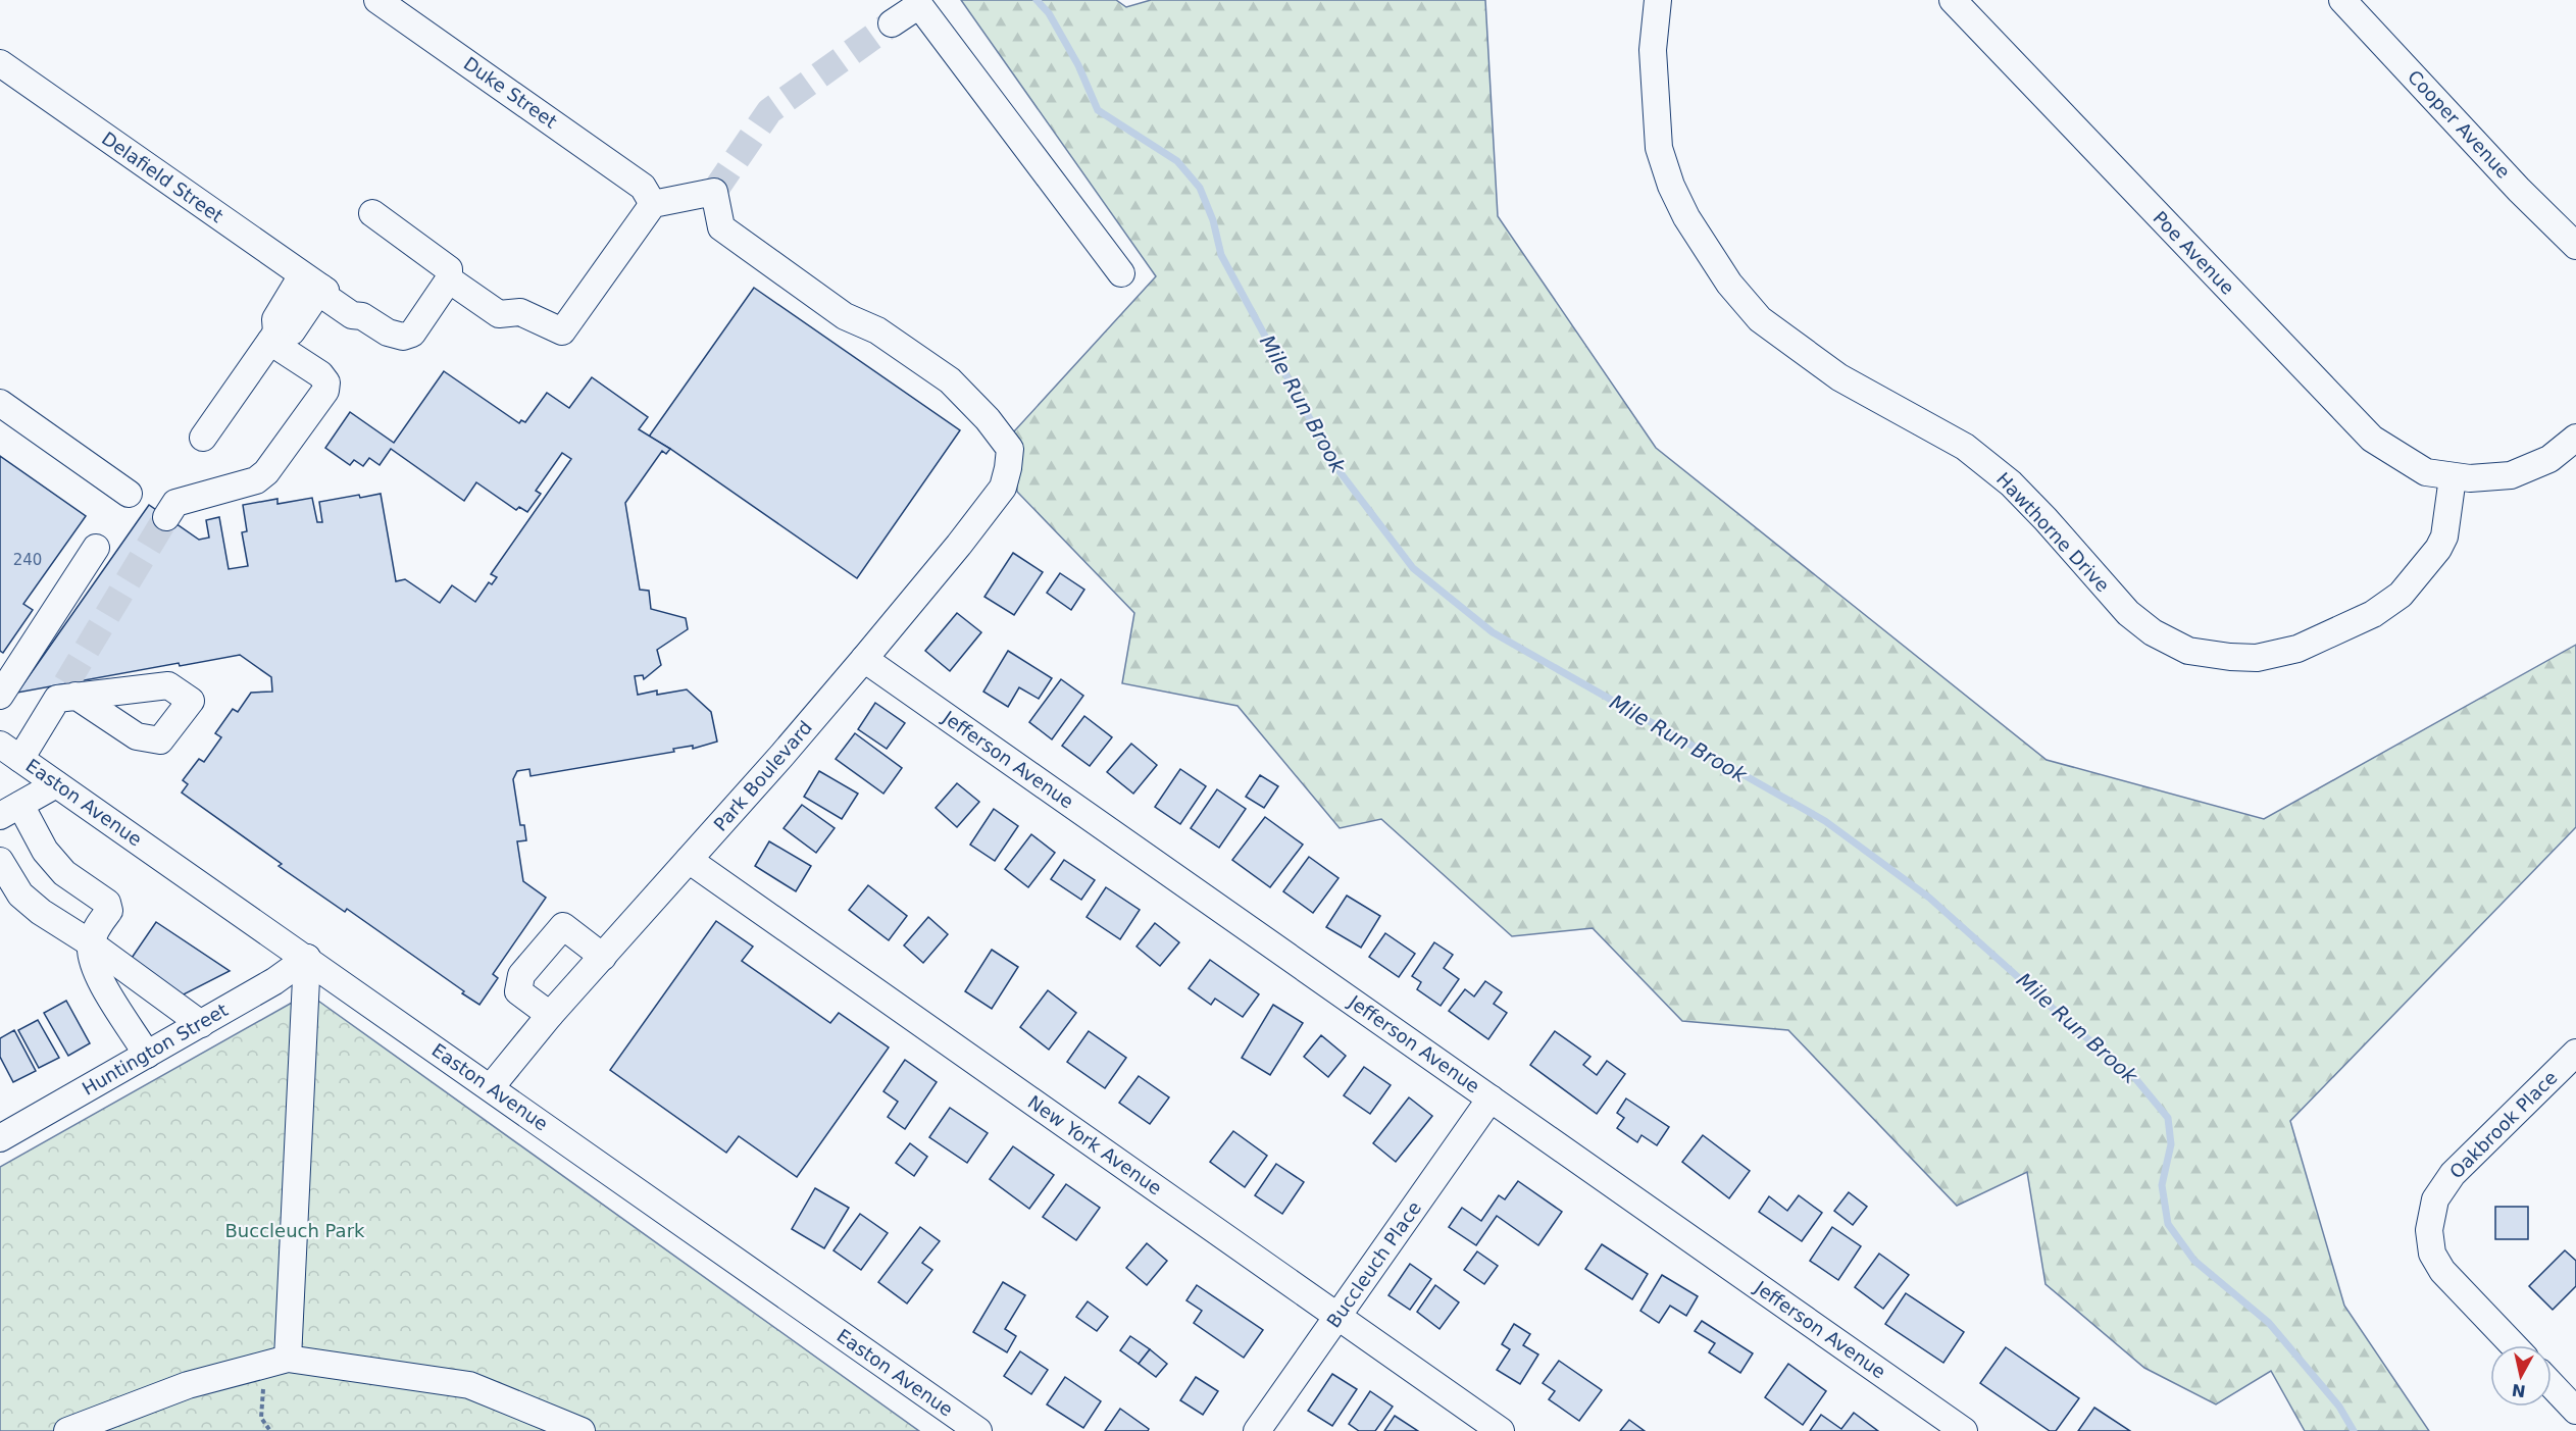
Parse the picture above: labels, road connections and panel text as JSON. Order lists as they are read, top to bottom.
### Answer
{
  "streets": {
    "street": [
      "Duke Street",
      "Cooper Avenue",
      "Delafield Street",
      "Poe Avenue",
      "Hawthorne Drive",
      "Jefferson Avenue",
      "Park Boulevard",
      "Easton Avenue",
      "Huntington Street",
      "Oakbrook Place",
      "New York Avenue",
      "Buccleuch Place"
    ]
  },
  "crossings": [
    ["Duke Street", "Park Boulevard"],
    ["Poe Avenue", "Hawthorne Drive"],
    ["Jefferson Avenue", "Park Boulevard"],
    ["Jefferson Avenue", "Buccleuch Place"],
    ["Park Boulevard", "Easton Avenue"],
    ["Park Boulevard", "New York Avenue"],
    ["Easton Avenue", "Huntington Street"],
    ["New York Avenue", "Buccleuch Place"]
  ],
  "water": ["Mile Run Brook"],
  "parks": ["Buccleuch Park"],
  "house_numbers": ["240"],
  "north": "bottom"
}
